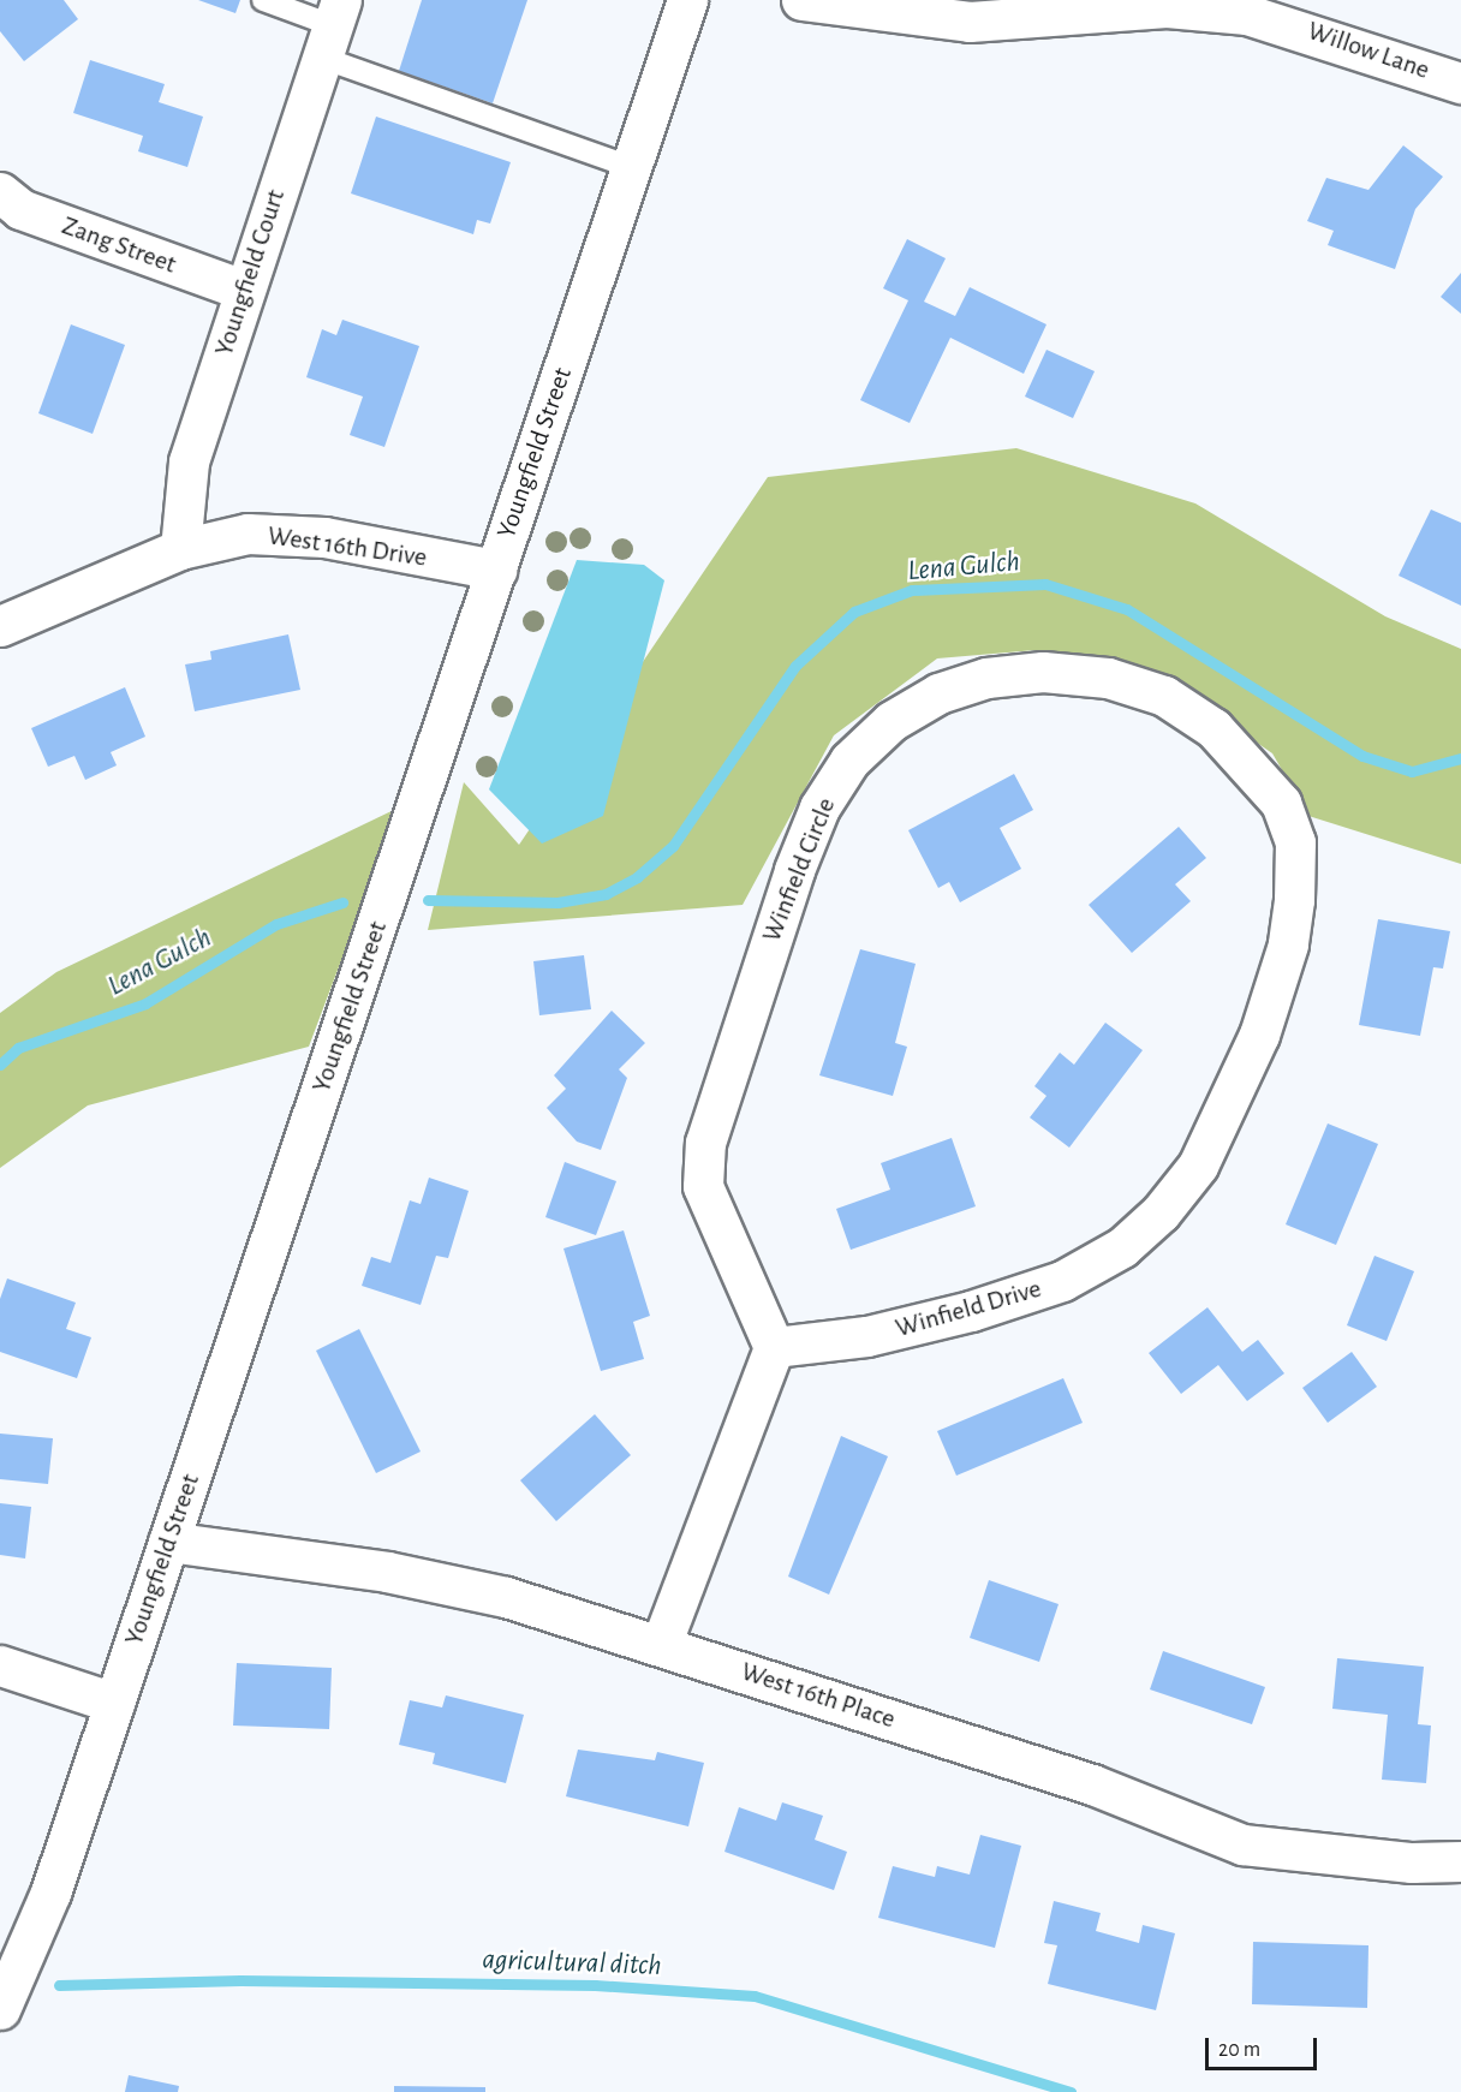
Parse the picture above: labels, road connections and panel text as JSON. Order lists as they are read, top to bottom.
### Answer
{
  "streets": {
    "street": [
      "Willow Lane",
      "Zang Street",
      "Youngfield Court",
      "Youngfield Street",
      "West 16th Drive",
      "Winfield Circle",
      "Winfield Drive",
      "West 16th Place"
    ]
  },
  "crossings": [
    ["Zang Street", "Youngfield Court"],
    ["Youngfield Court", "West 16th Drive"],
    ["Youngfield Street", "West 16th Drive"],
    ["Youngfield Street", "West 16th Place"],
    ["Winfield Circle", "Winfield Drive"]
  ],
  "water": ["Lena Gulch", "agricultural ditch"],
  "scale_bar": "20 m"
}
